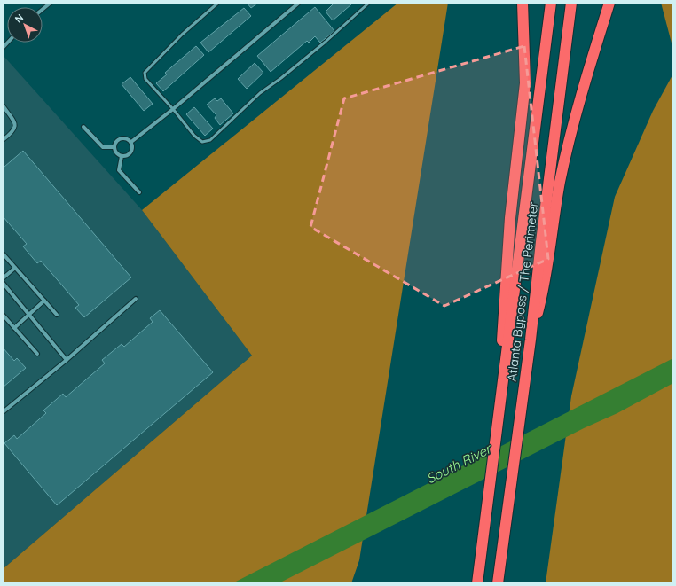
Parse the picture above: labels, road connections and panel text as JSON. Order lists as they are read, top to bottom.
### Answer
{
  "streets": {
    "highway": ["Atlanta Bypass / The Perimeter"]
  },
  "water": ["South River"],
  "north": "top left"
}
